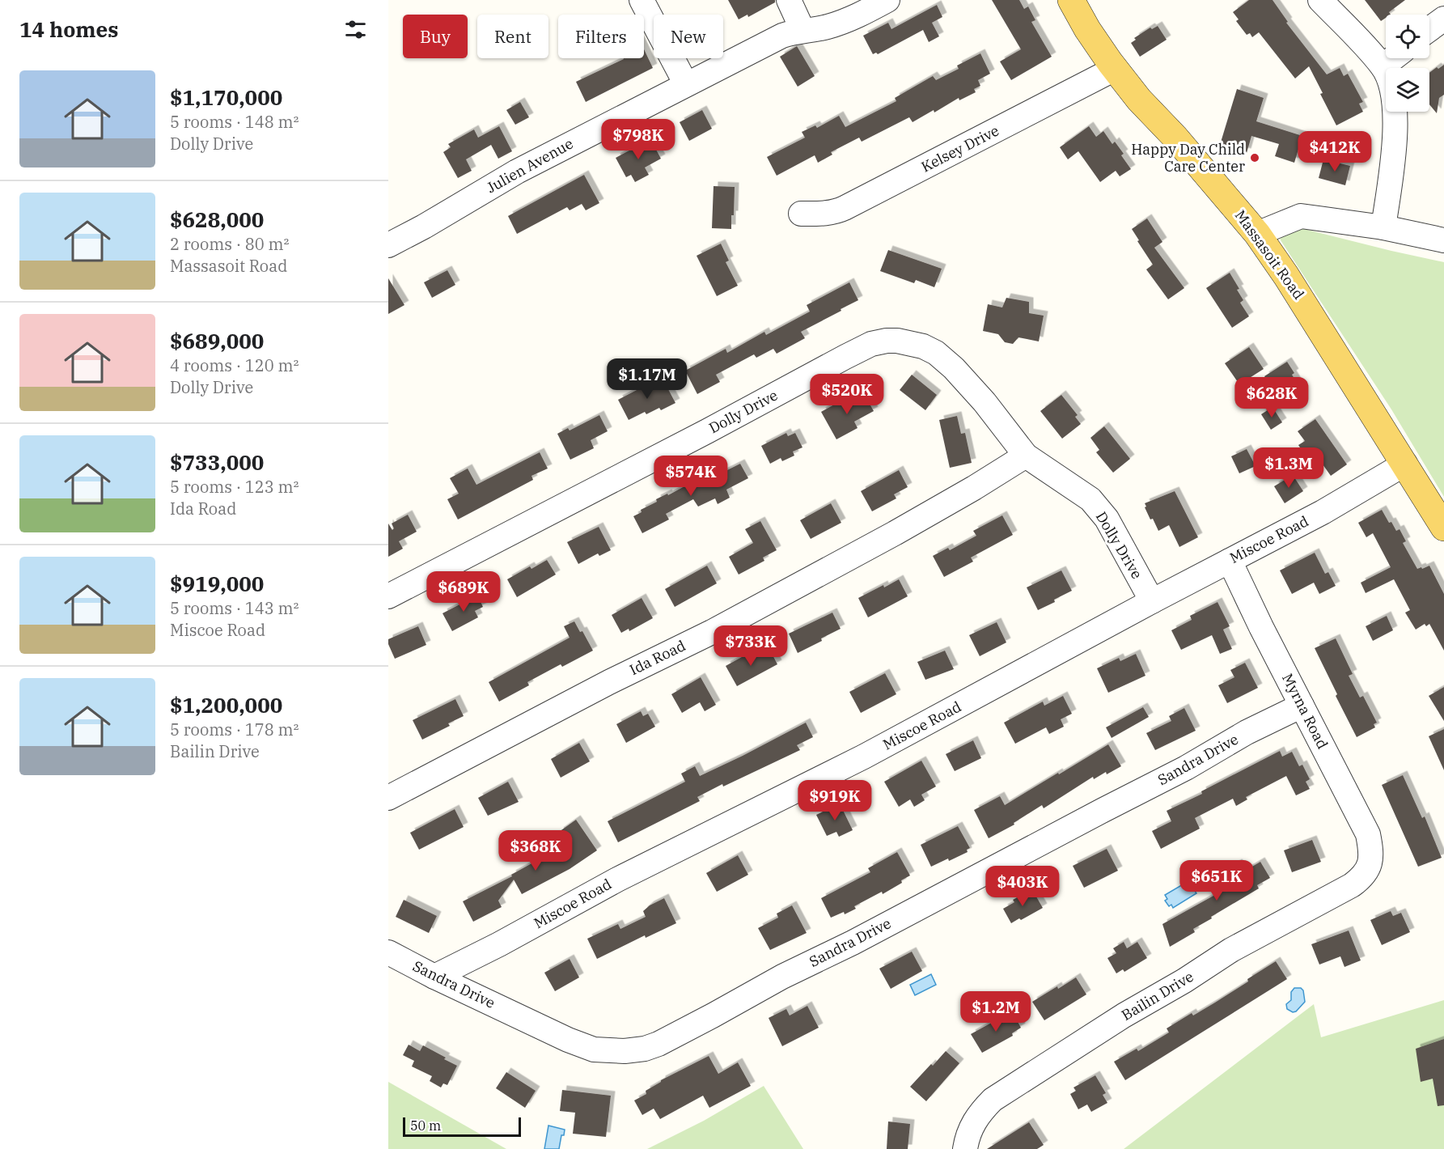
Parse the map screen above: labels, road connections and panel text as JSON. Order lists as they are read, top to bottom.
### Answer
{
  "streets": {
    "main road": ["Massasoit Road"],
    "street": [
      "Kelsey Drive",
      "Julien Avenue",
      "Dolly Drive",
      "Miscoe Road",
      "Ida Road",
      "Myrna Road",
      "Sandra Drive",
      "Bailin Drive"
    ]
  },
  "crossings": [
    ["Kelsey Drive", "Massasoit Road"],
    ["Massasoit Road", "Miscoe Road"],
    ["Dolly Drive", "Miscoe Road"],
    ["Dolly Drive", "Ida Road"],
    ["Miscoe Road", "Myrna Road"],
    ["Miscoe Road", "Sandra Drive"],
    ["Myrna Road", "Sandra Drive"],
    ["Myrna Road", "Bailin Drive"]
  ],
  "places": ["Happy Day Child Care Center"],
  "scale_bar": "50 m",
  "page": {
    "heading": "14 homes",
    "chip": [
      "Buy",
      "Rent",
      "Filters",
      "New"
    ],
    "list": [
      {
        "name": "$1,170,000",
        "note": "5 rooms · 148 m² · Dolly Drive"
      },
      {
        "name": "$628,000",
        "note": "2 rooms · 80 m² · Massasoit Road"
      },
      {
        "name": "$689,000",
        "note": "4 rooms · 120 m² · Dolly Drive"
      },
      {
        "name": "$733,000",
        "note": "5 rooms · 123 m² · Ida Road"
      },
      {
        "name": "$919,000",
        "note": "5 rooms · 143 m² · Miscoe Road"
      },
      {
        "name": "$1,200,000",
        "note": "5 rooms · 178 m² · Bailin Drive"
      }
    ],
    "price": [
      "$798K",
      "$412K",
      "$1.17M",
      "$520K",
      "$628K",
      "$1.3M",
      "$574K",
      "$689K",
      "$733K",
      "$919K",
      "$368K",
      "$651K",
      "$403K",
      "$1.2M"
    ],
    "scale": "50 m"
  }
}
